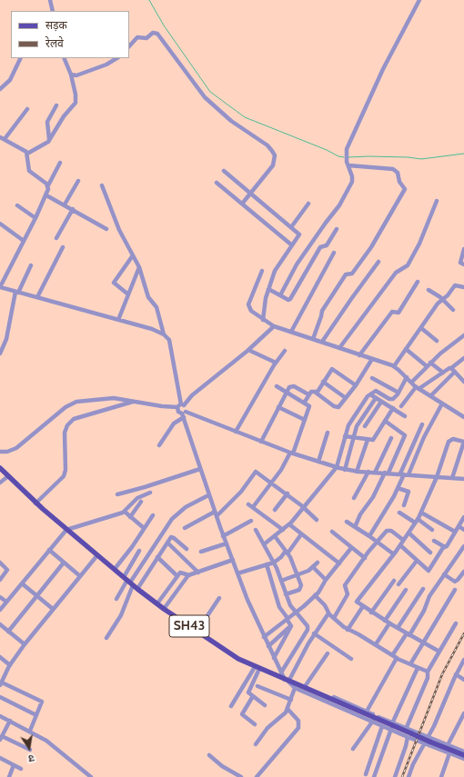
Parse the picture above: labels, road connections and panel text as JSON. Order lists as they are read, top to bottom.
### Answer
{
  "streets": {
    "main road": ["SH43"]
  },
  "legend": ["सड़क", "रेलवे"],
  "north": "bottom"
}
